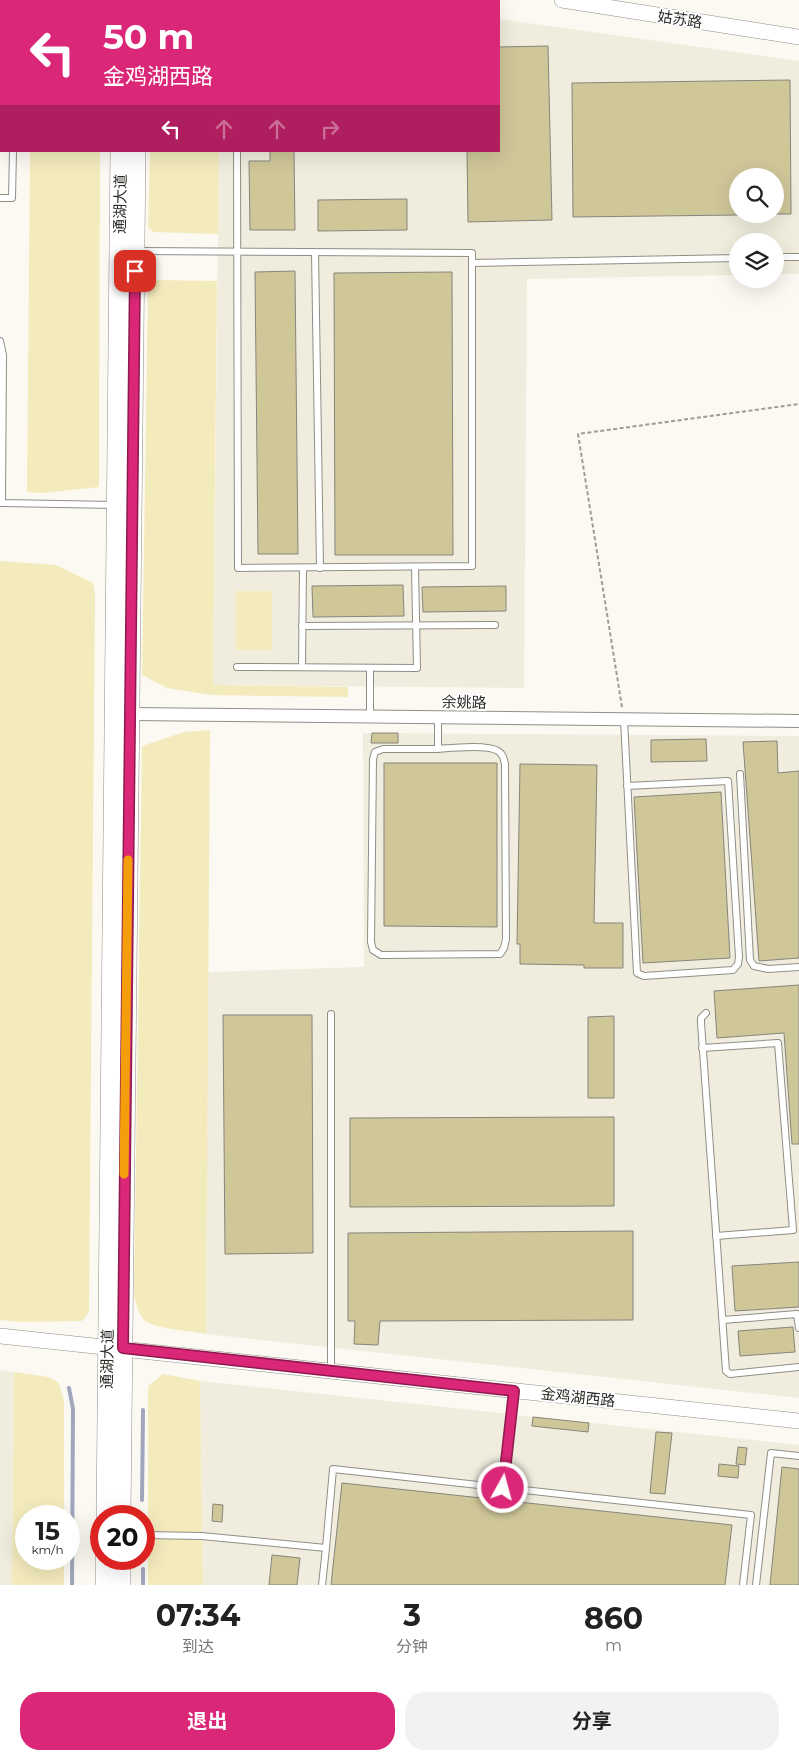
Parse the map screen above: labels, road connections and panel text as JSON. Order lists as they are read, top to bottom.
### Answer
{
  "streets": {
    "main road": ["通湖大道"],
    "street": ["姑苏路", "余姚路", "金鸡湖西路"]
  },
  "crossings": [
    ["通湖大道", "余姚路"],
    ["通湖大道", "金鸡湖西路"]
  ],
  "page": {
    "turn": ["50 m", "金鸡湖西路"],
    "speed": "15 km/h",
    "limit": "20",
    "eta": [
      "07:34",
      "到达",
      "3",
      "分钟",
      "860",
      "m"
    ],
    "buttons": ["退出", "分享"]
  }
}
